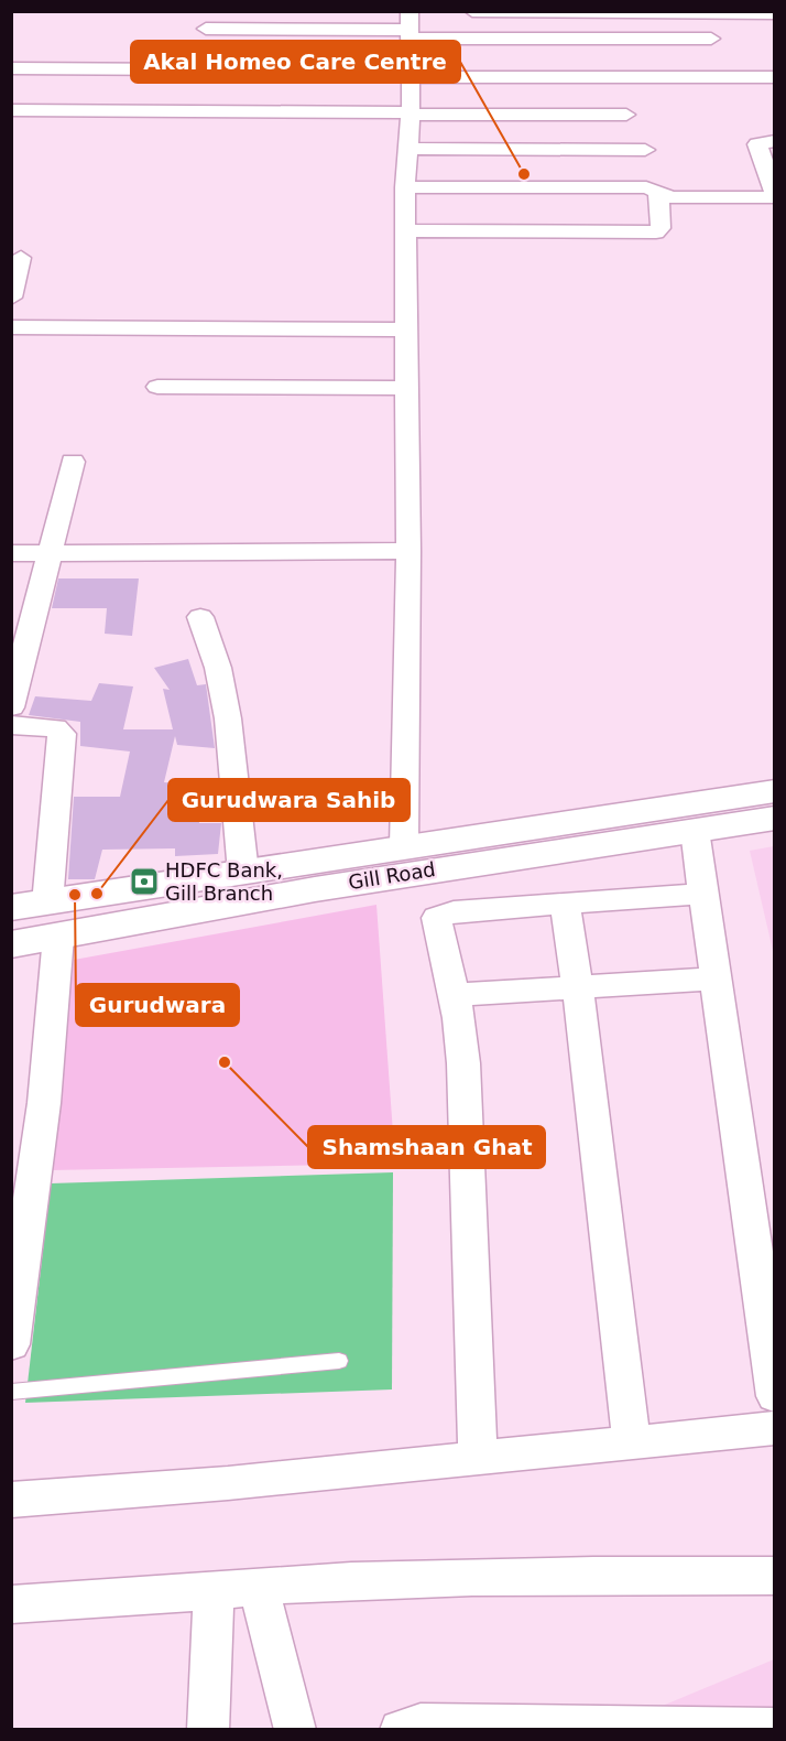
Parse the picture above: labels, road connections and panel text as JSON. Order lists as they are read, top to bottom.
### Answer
{
  "streets": {
    "main road": ["Gill Road"]
  },
  "places": {
    "other": [
      "Akal Homeo Care Centre",
      "Gurudwara Sahib",
      "Gurudwara",
      "Shamshaan Ghat"
    ],
    "bank": ["HDFC Bank, Gill Branch"]
  }
}
